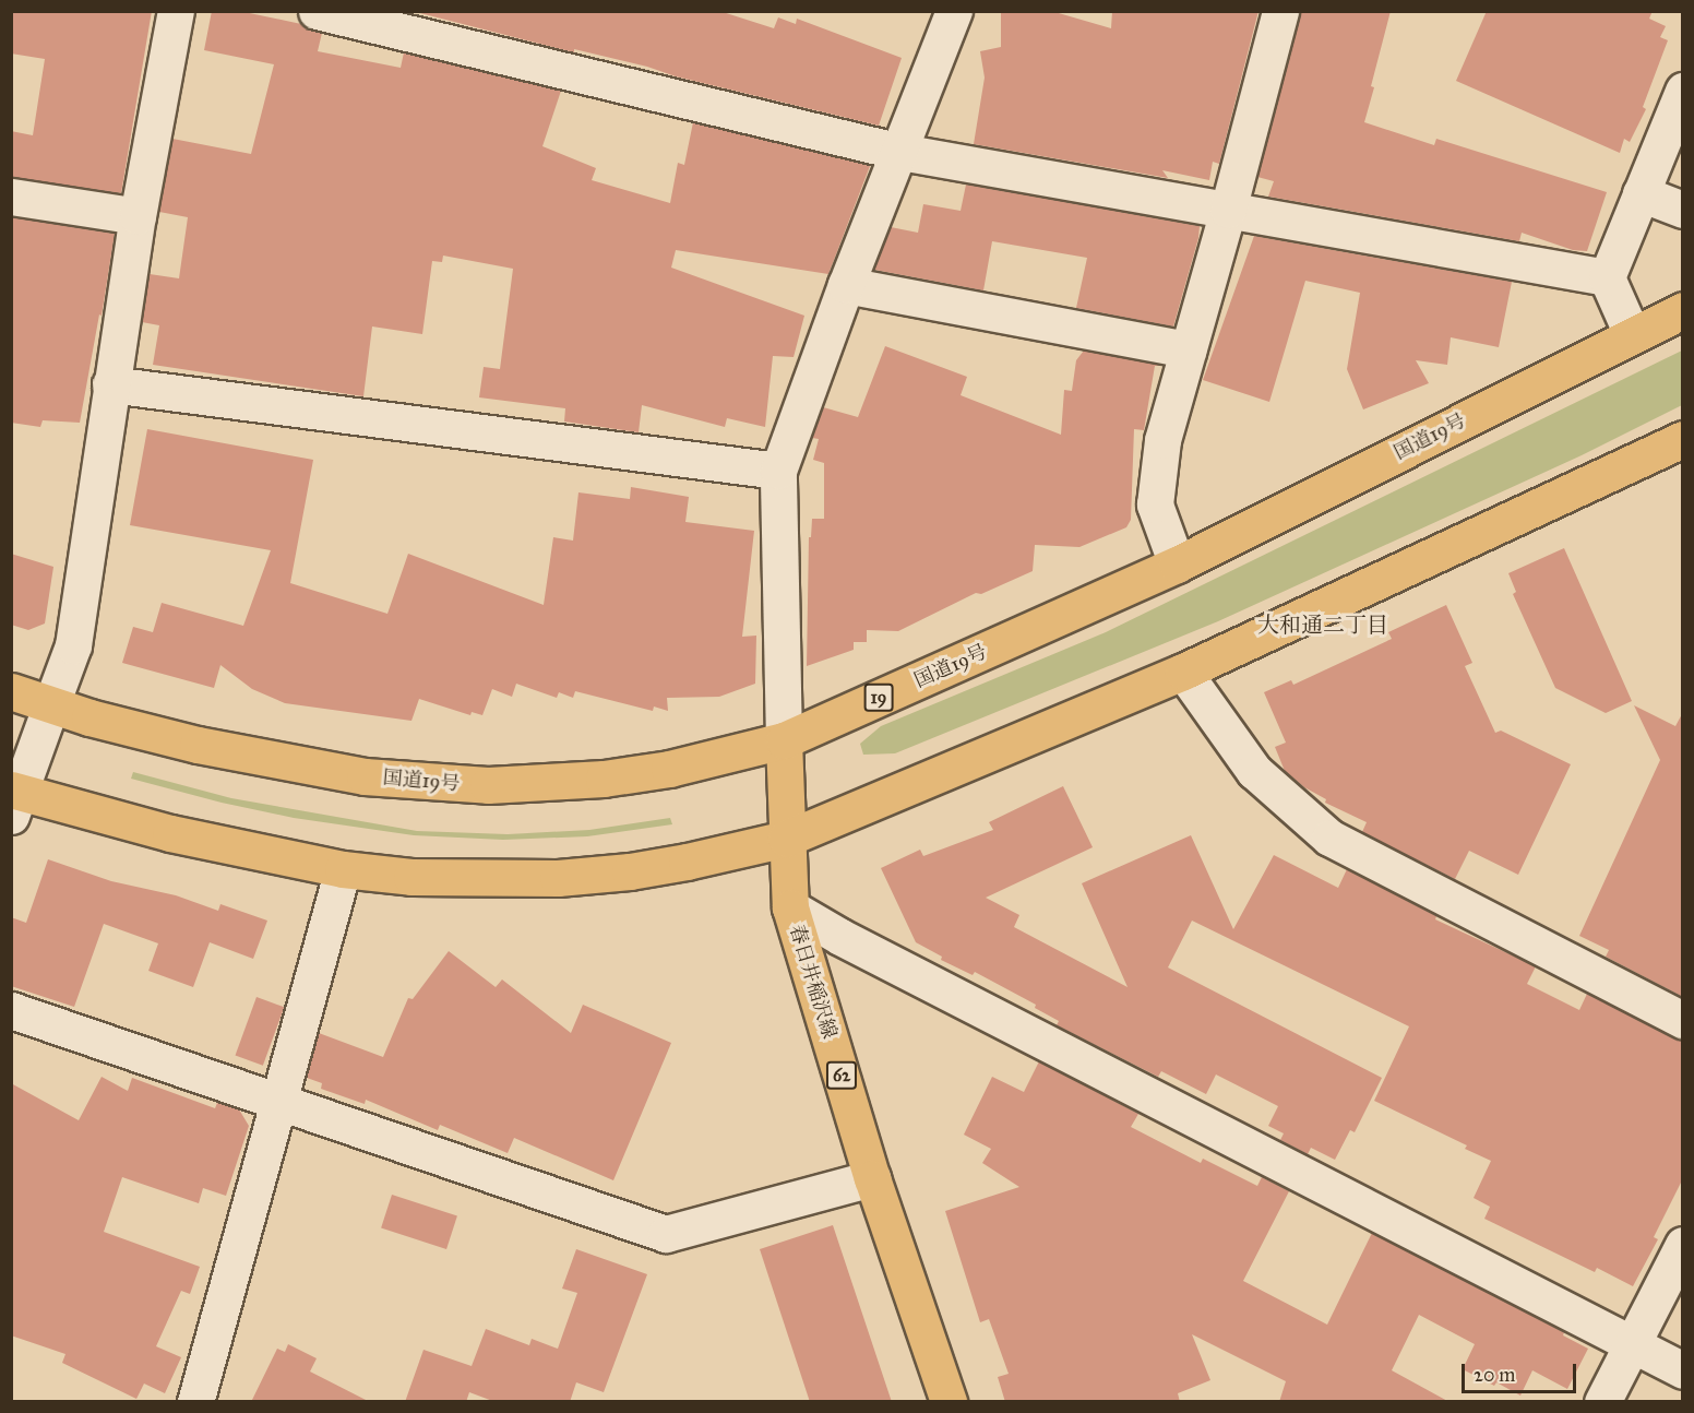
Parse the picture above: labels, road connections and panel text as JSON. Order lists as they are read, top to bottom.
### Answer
{
  "streets": {
    "main road": [
      "国道19号",
      "19",
      "春日井稲沢線",
      "62"
    ]
  },
  "crossings": [
    ["国道19号", "春日井稲沢線"]
  ],
  "districts": ["大和通二丁目"],
  "scale_bar": "20 m"
}
